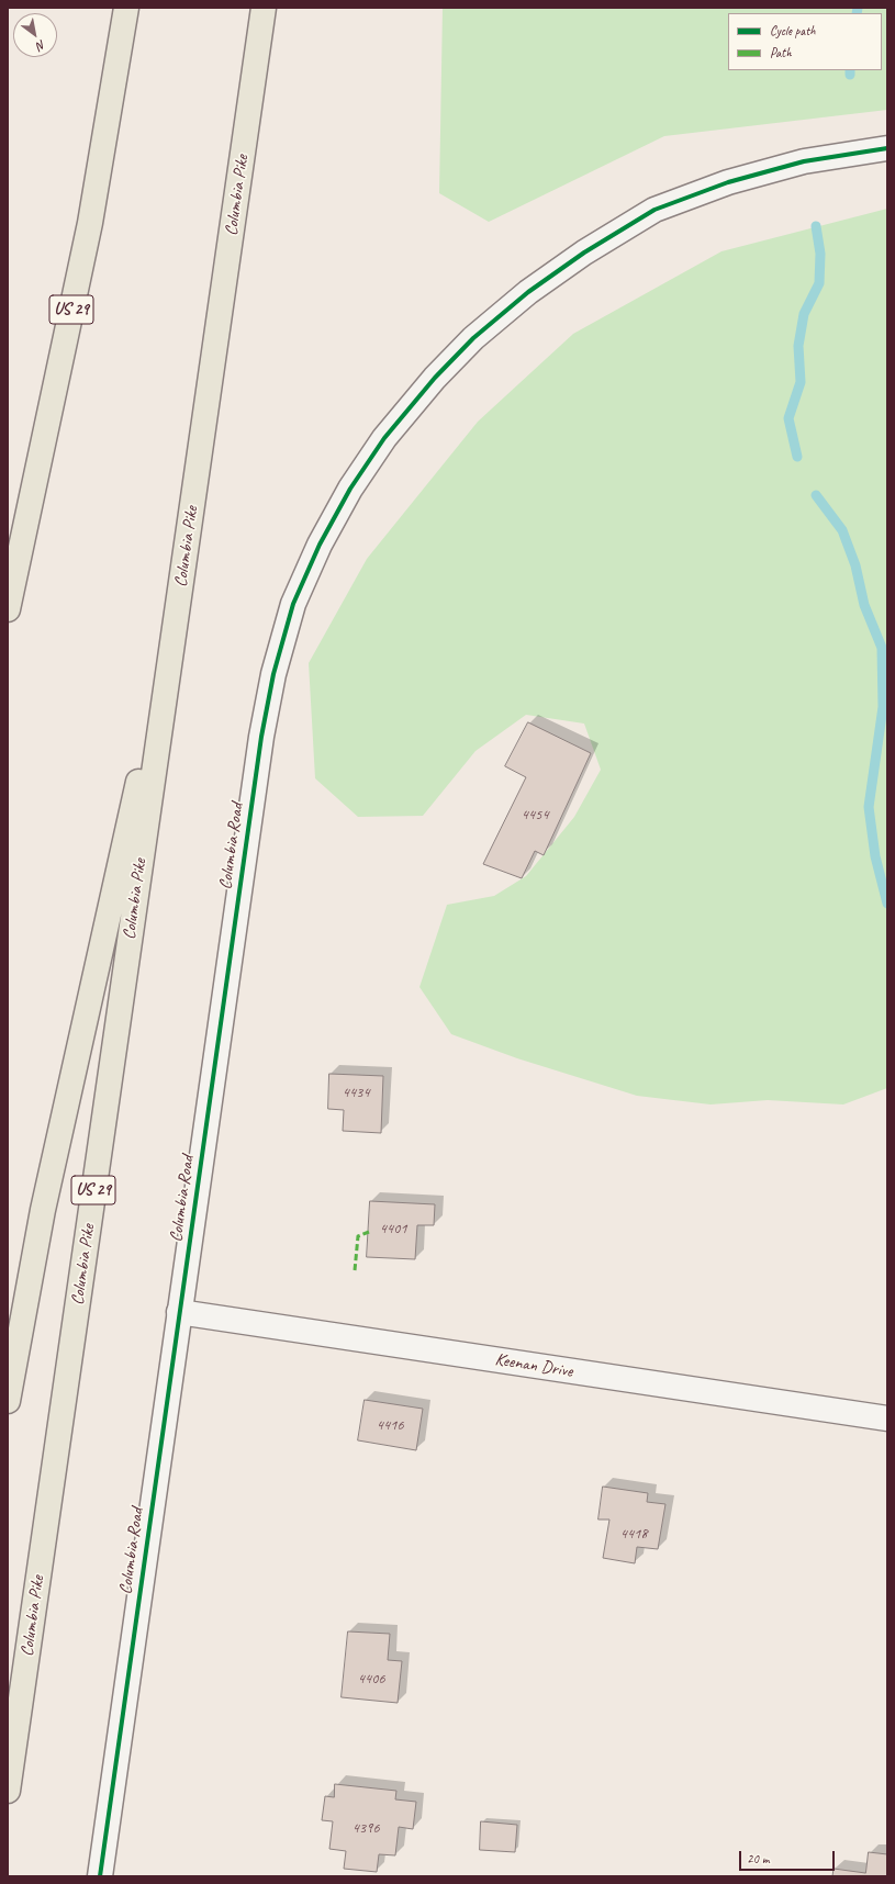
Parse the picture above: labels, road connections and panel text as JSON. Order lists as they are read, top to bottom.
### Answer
{
  "streets": {
    "highway": ["Columbia Pike", "US 29"],
    "street": ["Columbia Road", "Keenan Drive"]
  },
  "crossings": [
    ["Columbia Road", "Keenan Drive"]
  ],
  "house_numbers": [
    "4454",
    "4434",
    "4401",
    "4416",
    "4418",
    "4406",
    "4396"
  ],
  "legend": ["Cycle path", "Path"],
  "scale_bar": "20 m",
  "north": "bottom right"
}
